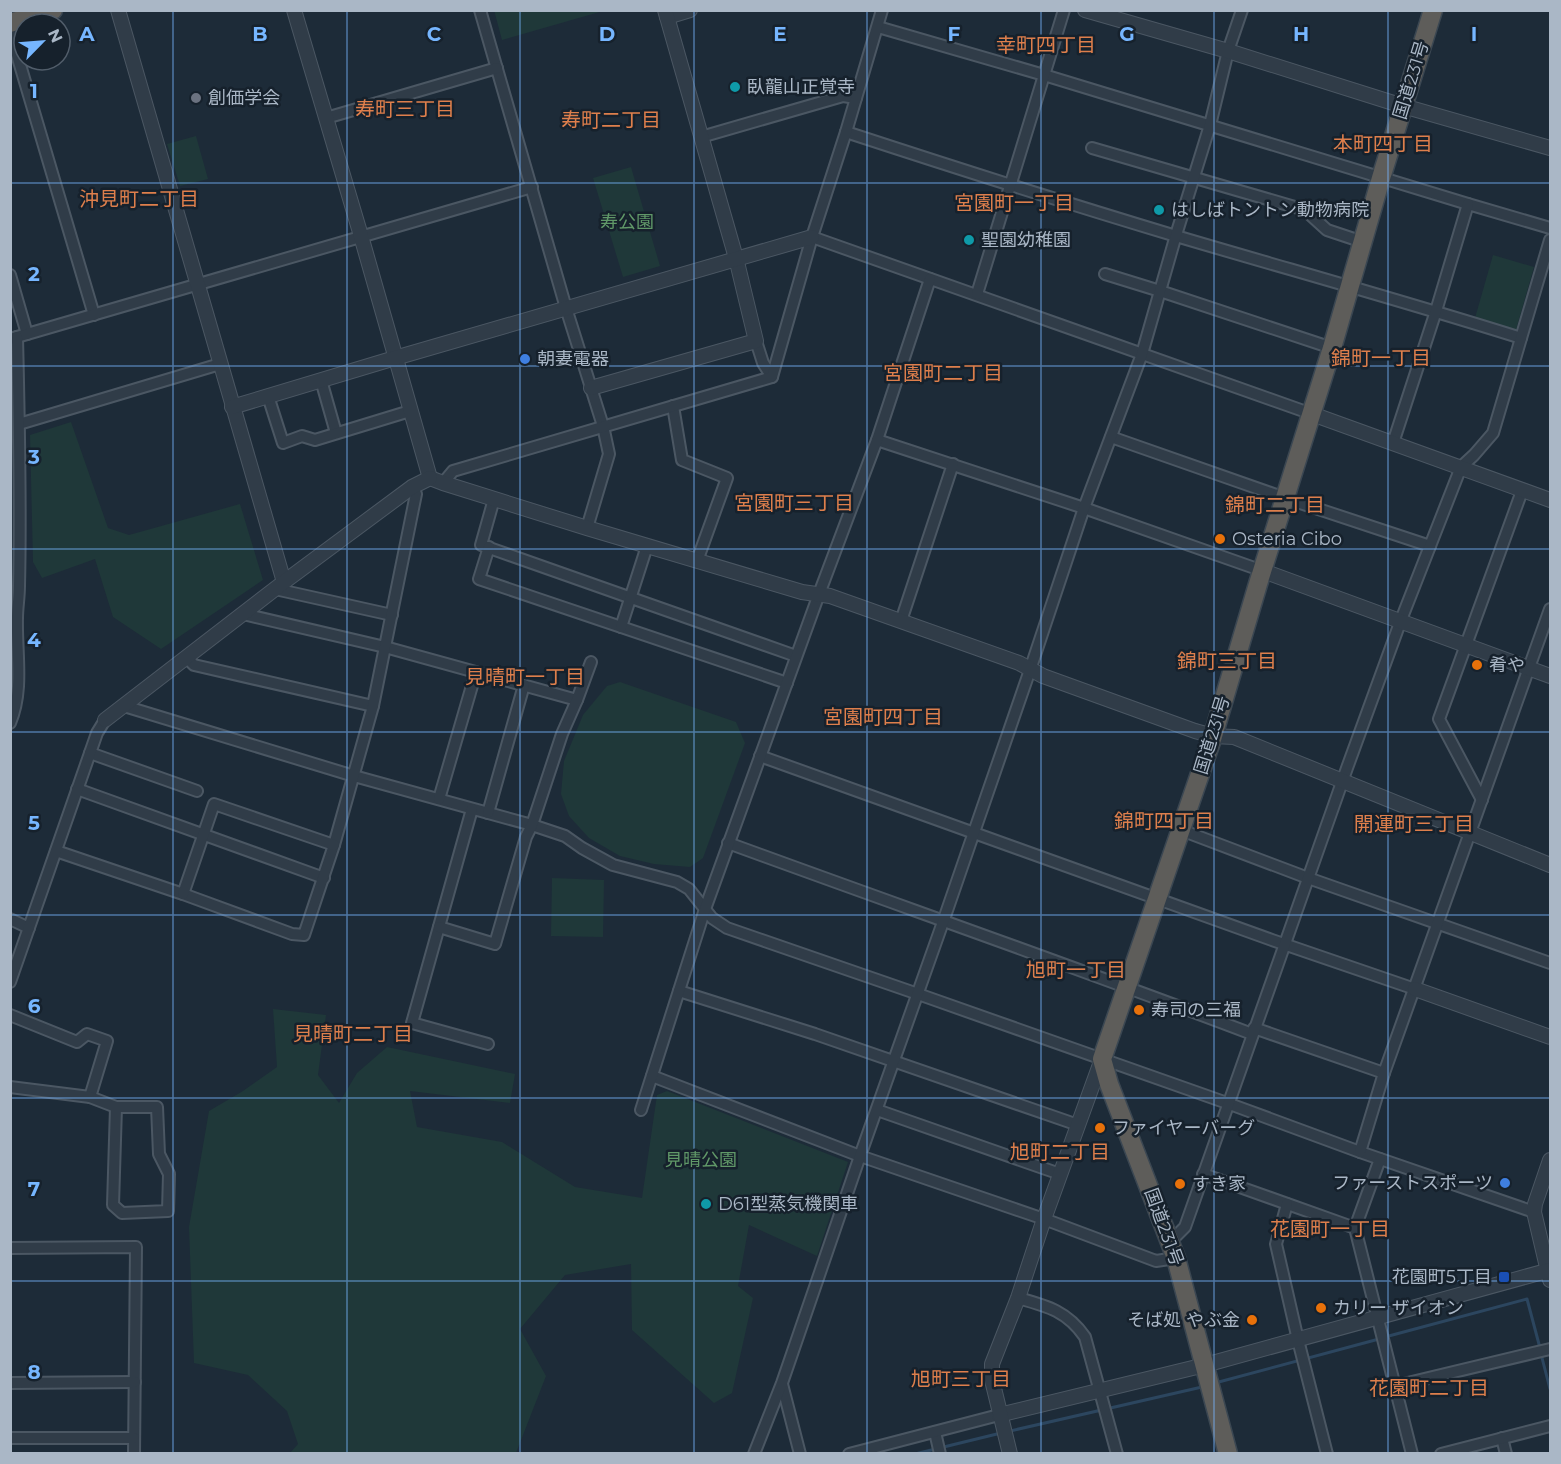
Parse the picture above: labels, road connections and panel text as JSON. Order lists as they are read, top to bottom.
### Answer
{
  "streets": {
    "highway": ["国道231号"]
  },
  "districts": [
    "幸町四丁目",
    "寿町三丁目",
    "寿町二丁目",
    "本町四丁目",
    "沖見町二丁目",
    "宮園町一丁目",
    "錦町一丁目",
    "宮園町二丁目",
    "宮園町三丁目",
    "錦町二丁目",
    "錦町三丁目",
    "見晴町一丁目",
    "宮園町四丁目",
    "錦町四丁目",
    "開運町三丁目",
    "旭町一丁目",
    "見晴町二丁目",
    "旭町二丁目",
    "花園町一丁目",
    "旭町三丁目",
    "花園町二丁目"
  ],
  "parks": ["寿公園", "見晴公園"],
  "places": {
    "other": [
      "臥龍山正覚寺",
      "創価学会",
      "はしばトントン動物病院",
      "聖園幼稚園",
      "朝妻電器",
      "Osteria Cibo",
      "肴や",
      "寿司の三福",
      "ファイヤーバーグ",
      "ファーストスポーツ",
      "すき家",
      "D61型蒸気機関車",
      "カリー ザイオン",
      "そば処 やぶ金"
    ],
    "transit": ["花園町5丁目"]
  },
  "north": "top right",
  "grid": {
    "columns": [
      "A",
      "B",
      "C",
      "D",
      "E",
      "F",
      "G",
      "H",
      "I"
    ],
    "rows": [
      "1",
      "2",
      "3",
      "4",
      "5",
      "6",
      "7",
      "8"
    ]
  }
}
